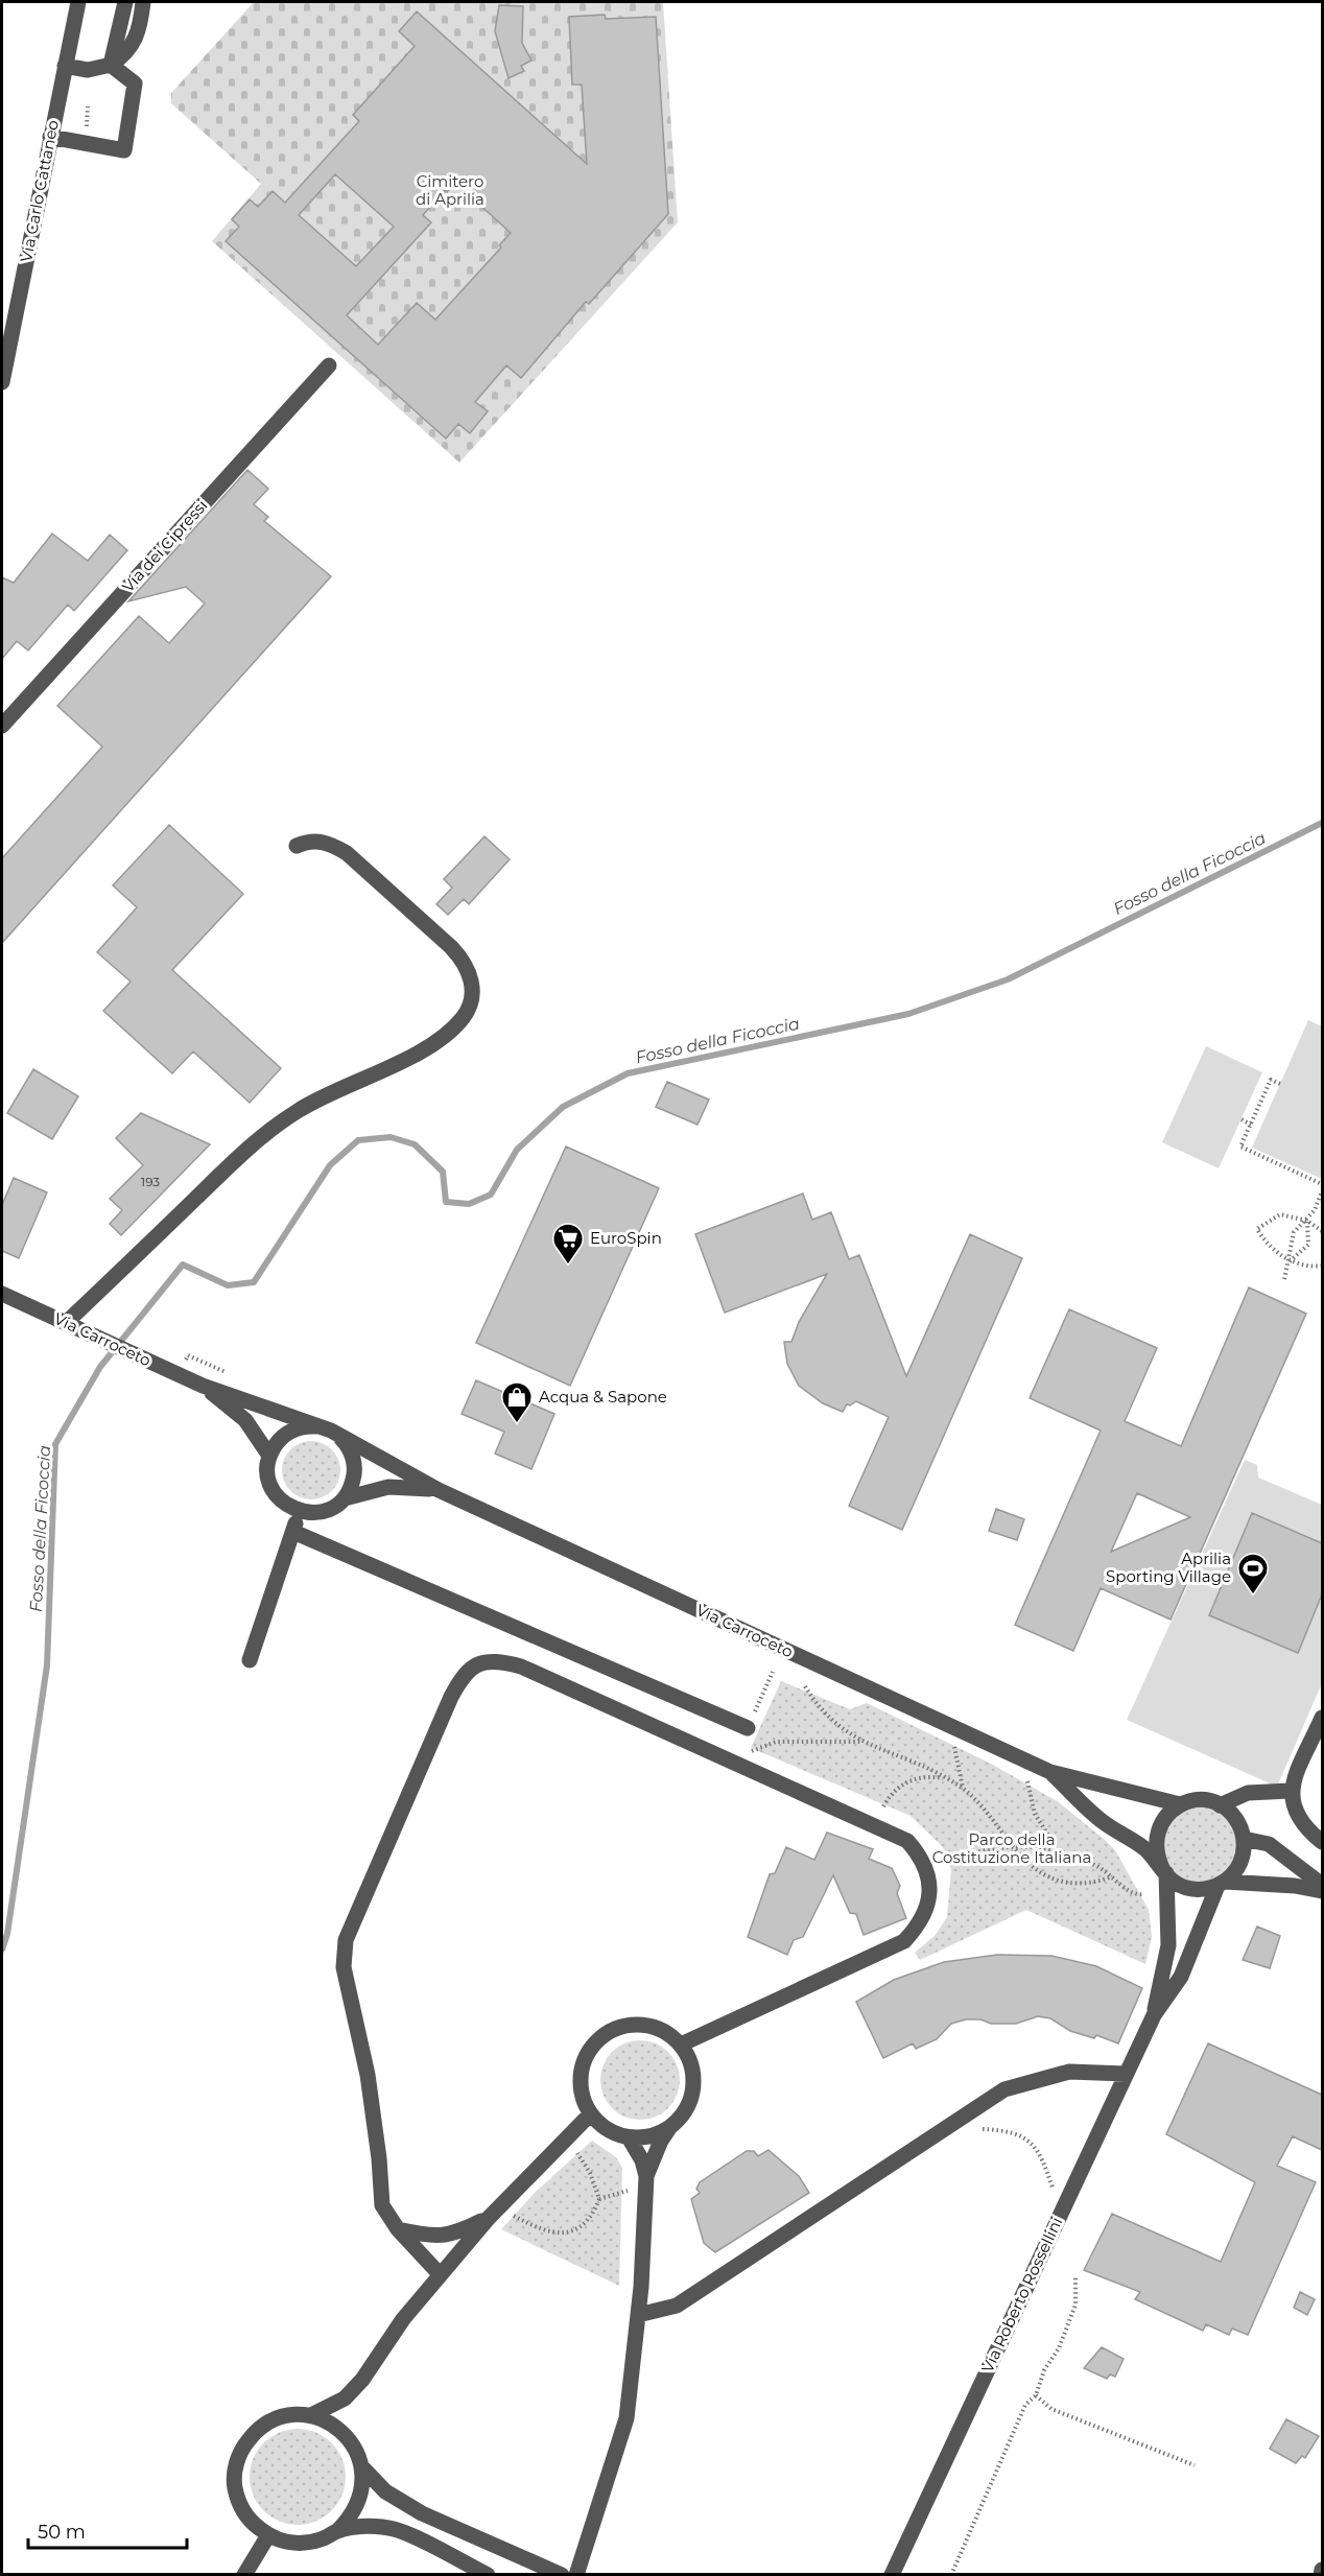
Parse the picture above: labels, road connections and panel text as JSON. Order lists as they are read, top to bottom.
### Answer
{
  "streets": {
    "street": [
      "Via Carlo Cattaneo",
      "Via dei Cipressi",
      "Via Carroceto",
      "Via Roberto Rossellini"
    ]
  },
  "crossings": [
    ["Via Carroceto", "Via Roberto Rossellini"]
  ],
  "water": ["Fosso della Ficoccia"],
  "parks": ["Cimitero di Aprilia", "Parco della Costituzione Italiana"],
  "places": {
    "supermarket": ["EuroSpin"],
    "shop": ["Acqua & Sapone"],
    "sports": ["Aprilia Sporting Village"]
  },
  "house_numbers": ["193"],
  "scale_bar": "50 m"
}
